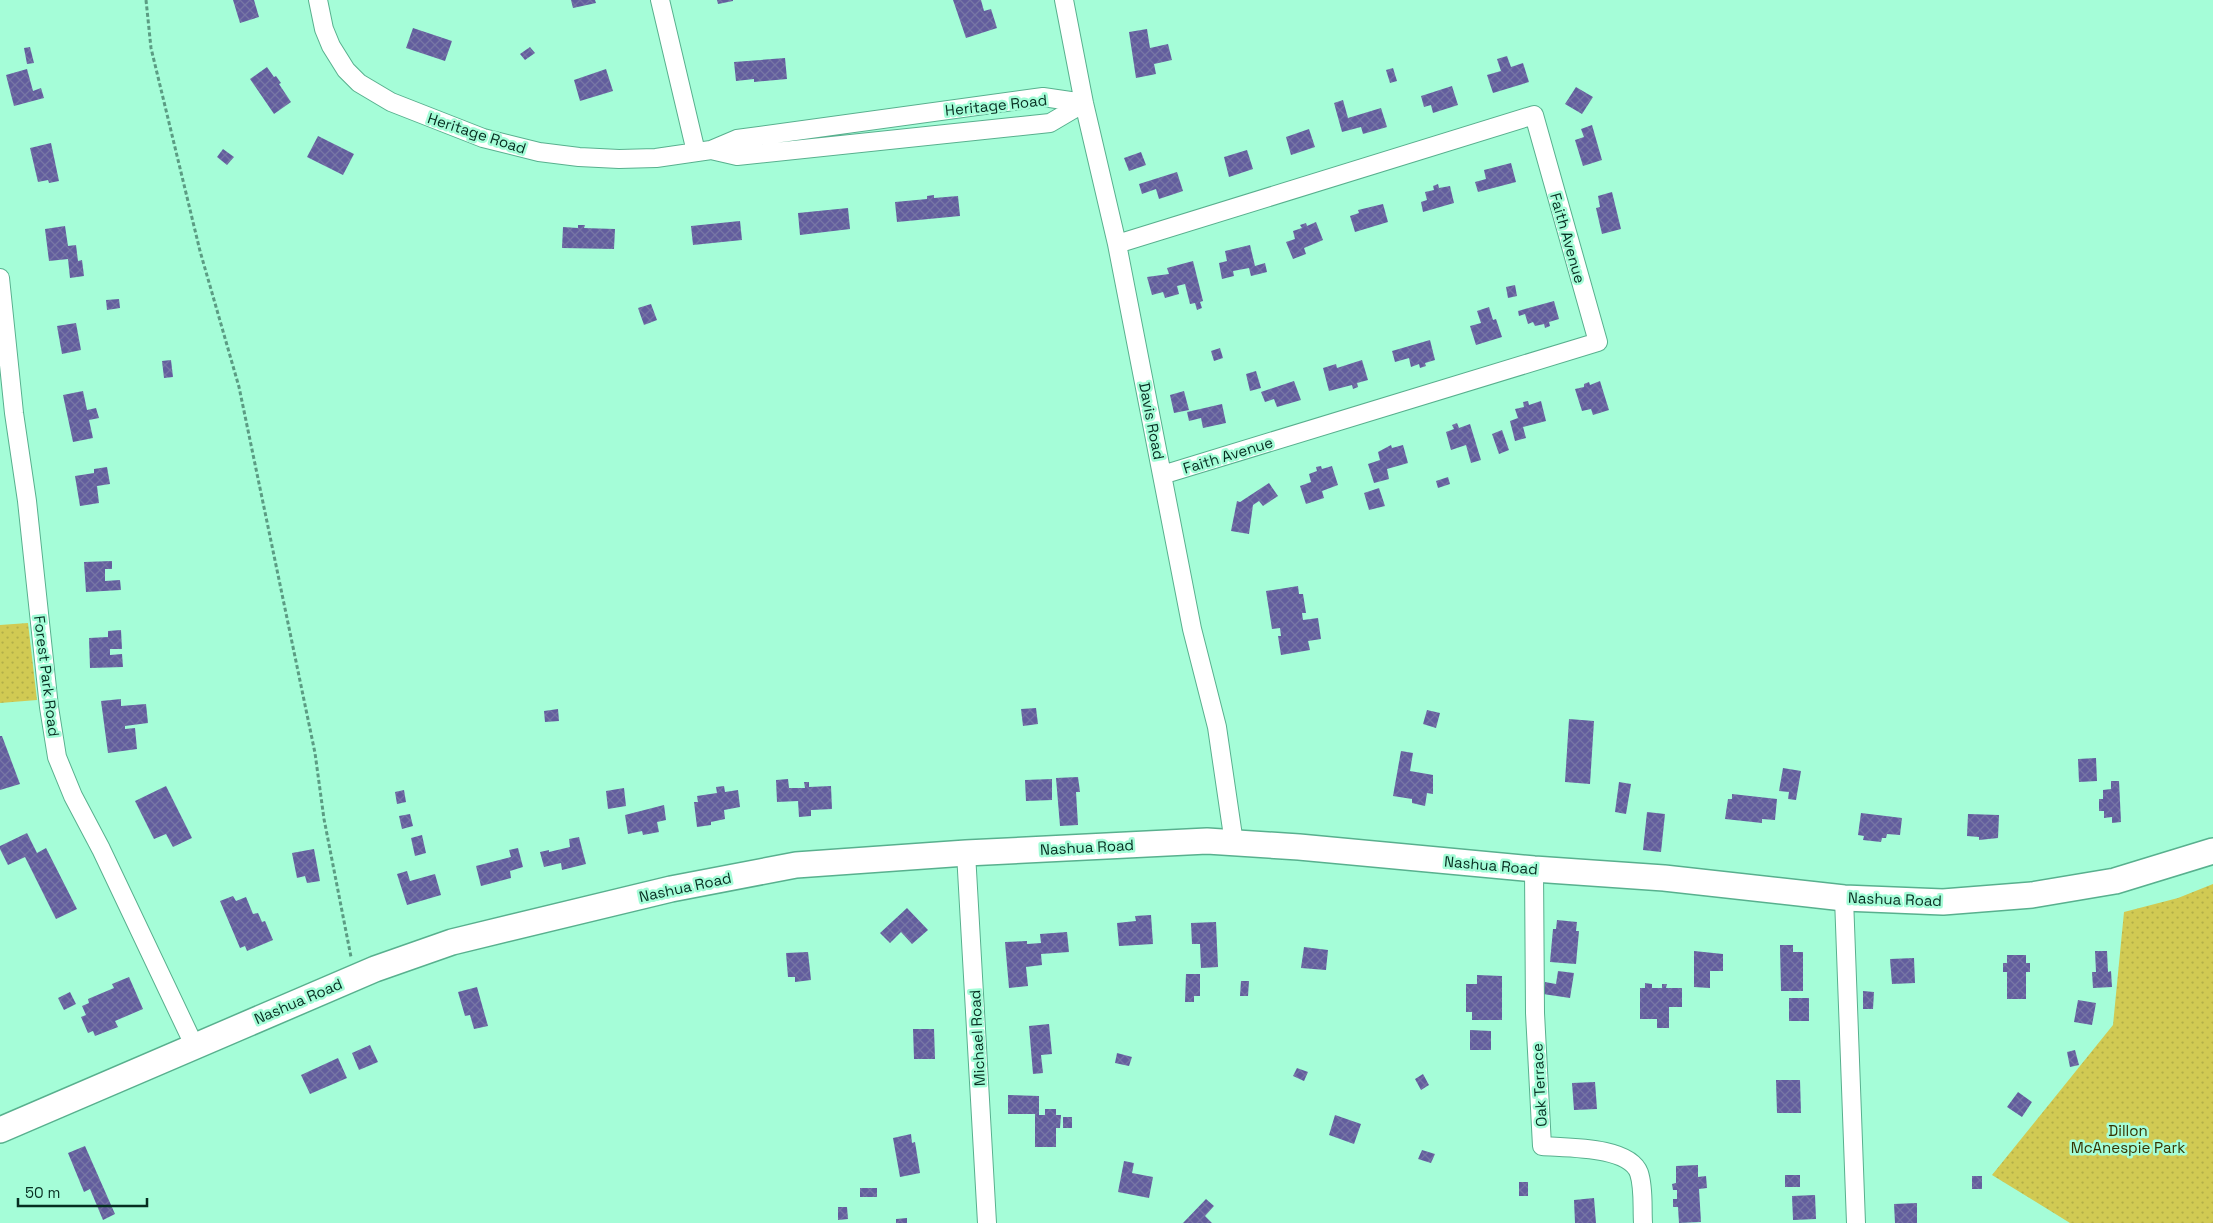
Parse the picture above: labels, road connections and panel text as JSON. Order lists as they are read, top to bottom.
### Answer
{
  "streets": {
    "main road": ["Nashua Road"],
    "street": [
      "Heritage Road",
      "Faith Avenue",
      "Davis Road",
      "Forest Park Road",
      "Michael Road",
      "Oak Terrace"
    ]
  },
  "crossings": [
    ["Heritage Road", "Davis Road"],
    ["Faith Avenue", "Davis Road"],
    ["Davis Road", "Nashua Road"],
    ["Forest Park Road", "Nashua Road"],
    ["Nashua Road", "Michael Road"],
    ["Nashua Road", "Oak Terrace"]
  ],
  "parks": ["Dillon McAnespie Park"],
  "scale_bar": "50 m"
}
